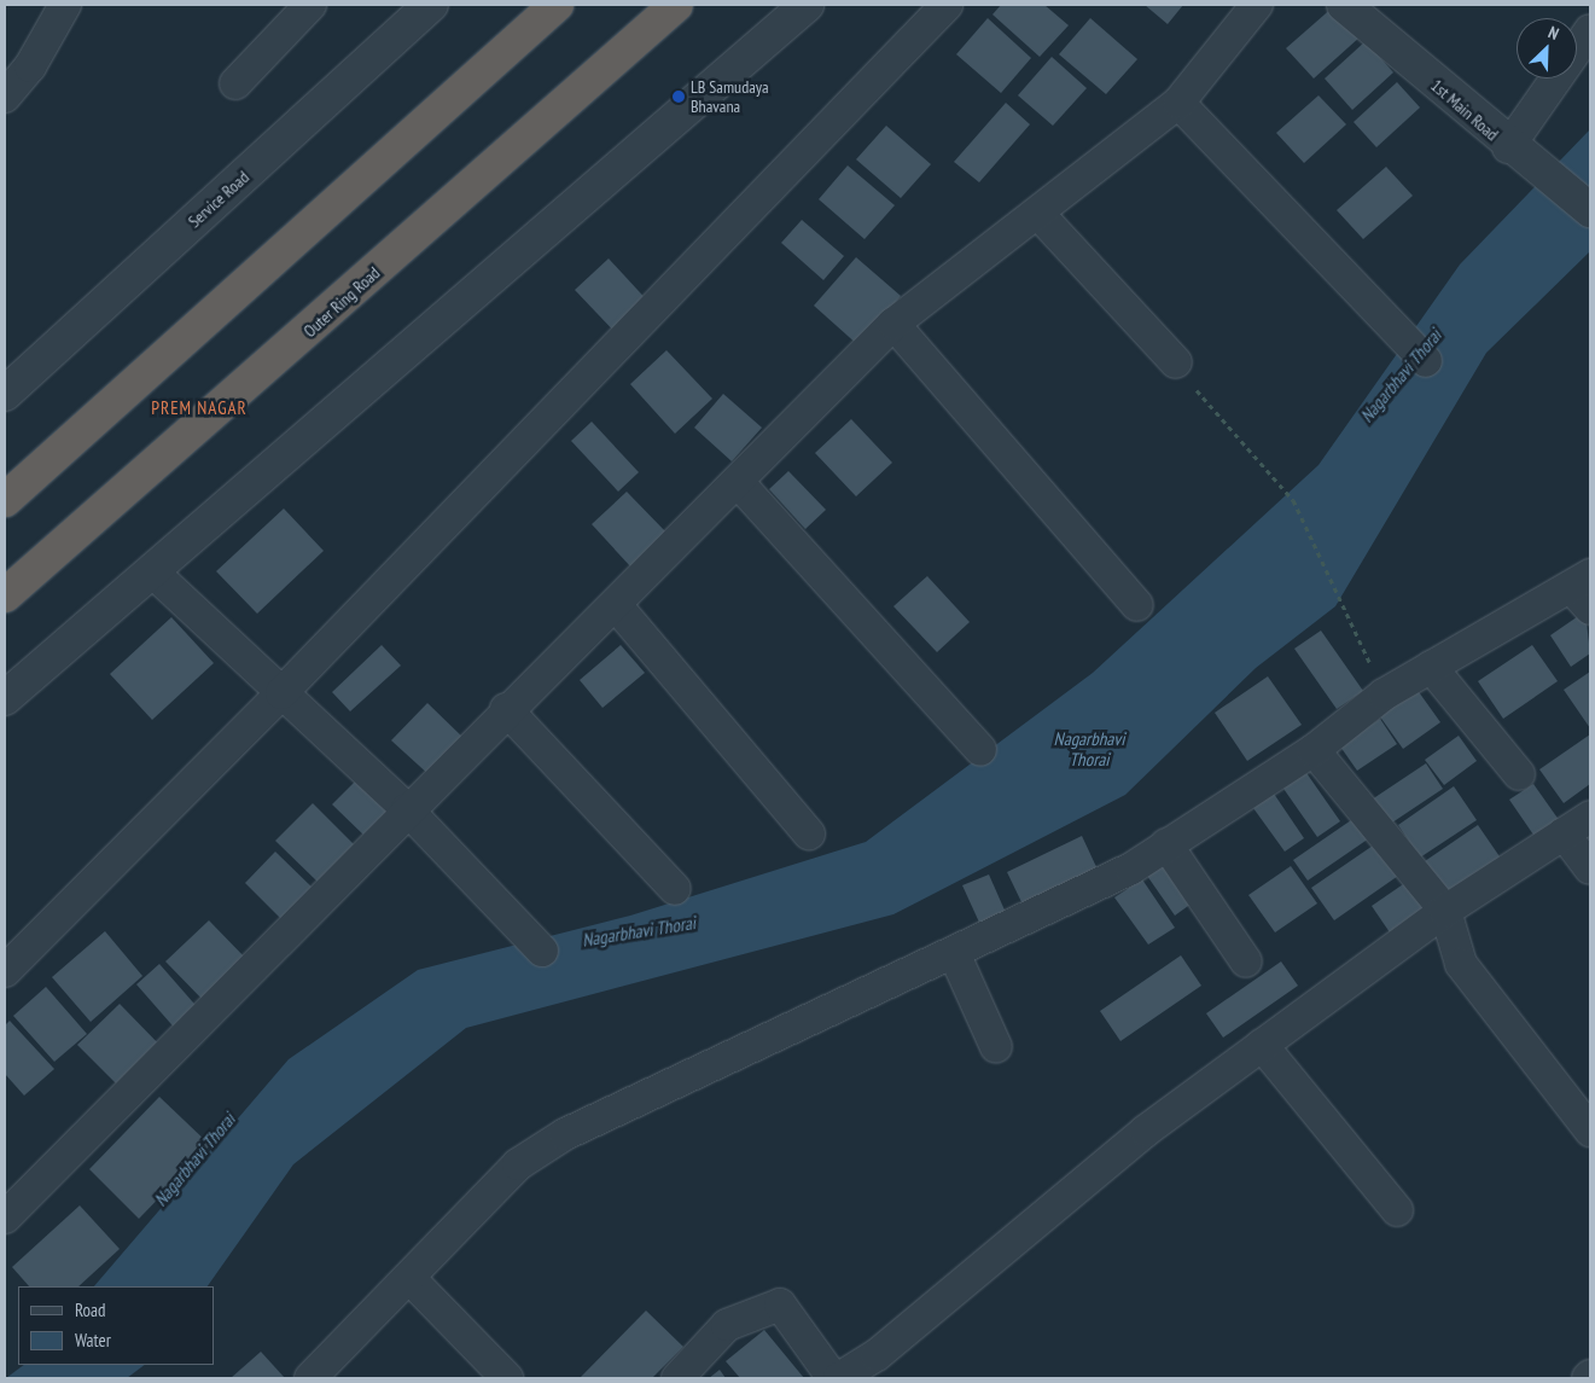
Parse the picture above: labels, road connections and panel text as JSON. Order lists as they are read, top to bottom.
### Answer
{
  "streets": {
    "highway": ["Outer Ring Road"],
    "street": ["1st Main Road", "Service Road"]
  },
  "districts": ["PREM NAGAR"],
  "water": ["Nagarbhavi Thorai"],
  "places": ["LB Samudaya Bhavana"],
  "legend": ["Road", "Water"],
  "north": "top right"
}
